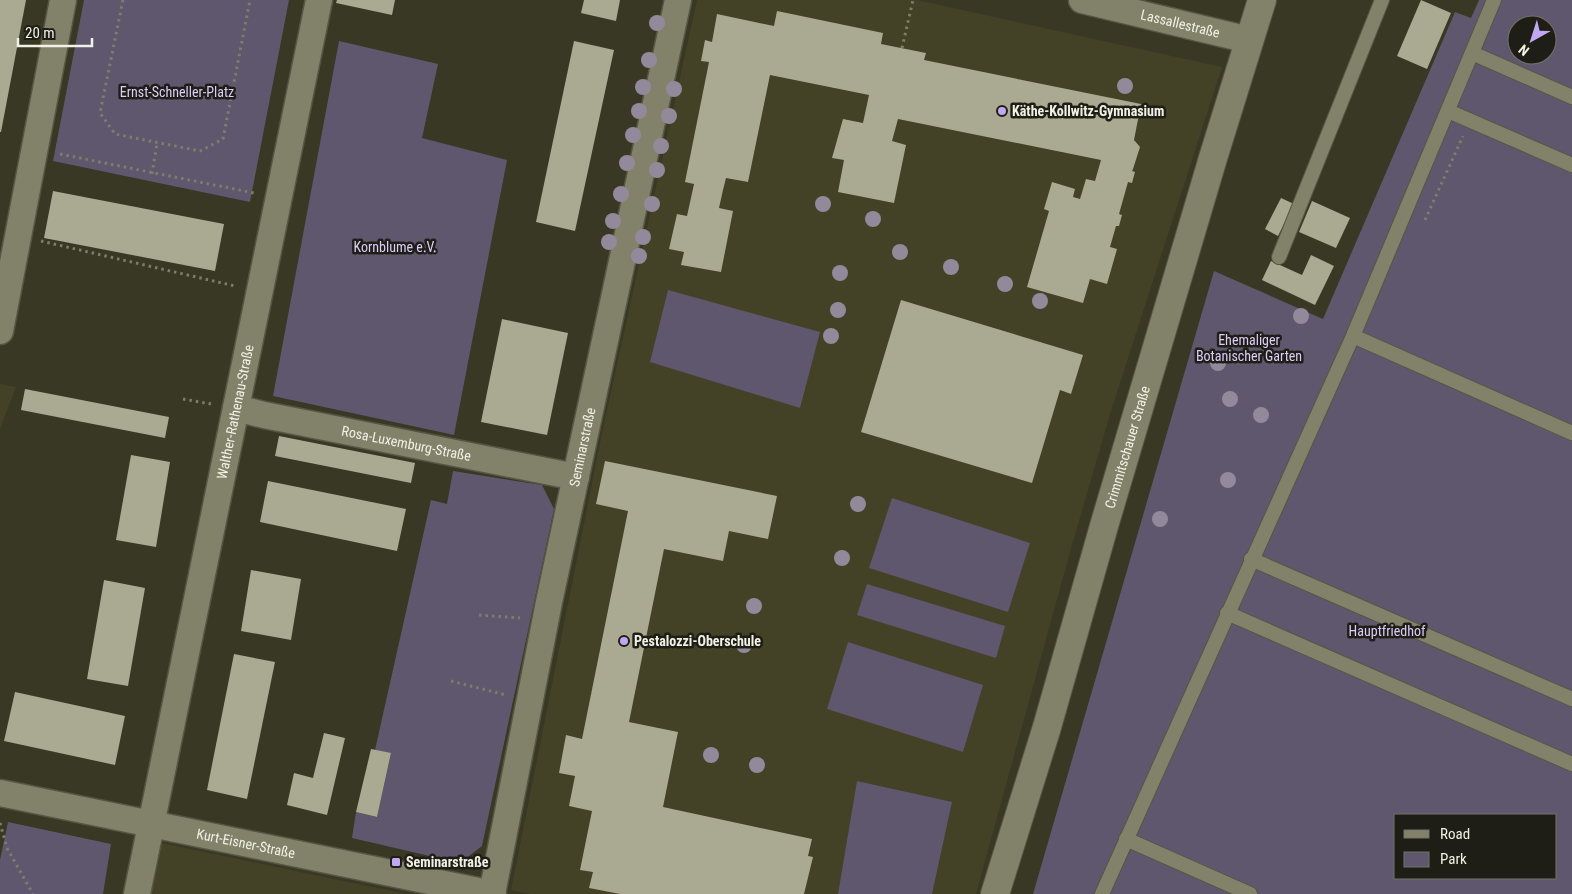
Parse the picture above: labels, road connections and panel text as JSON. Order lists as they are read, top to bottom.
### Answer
{
  "streets": {
    "main road": ["Crimmitschauer Straße"],
    "street": [
      "Lassallestraße",
      "Walther-Rathenau-Straße",
      "Rosa-Luxemburg-Straße",
      "Seminarstraße",
      "Kurt-Eisner-Straße"
    ]
  },
  "crossings": [
    ["Lassallestraße", "Crimmitschauer Straße"],
    ["Walther-Rathenau-Straße", "Rosa-Luxemburg-Straße"],
    ["Walther-Rathenau-Straße", "Kurt-Eisner-Straße"],
    ["Rosa-Luxemburg-Straße", "Seminarstraße"],
    ["Seminarstraße", "Kurt-Eisner-Straße"]
  ],
  "parks": [
    "Ernst-Schneller-Platz",
    "Kornblume e.V.",
    "Ehemaliger Botanischer Garten",
    "Hauptfriedhof"
  ],
  "places": {
    "other": ["Käthe-Kollwitz-Gymnasium", "Pestalozzi-Oberschule"],
    "transit": ["Seminarstraße"]
  },
  "legend": ["Road", "Park"],
  "scale_bar": "20 m",
  "north": "bottom left"
}
